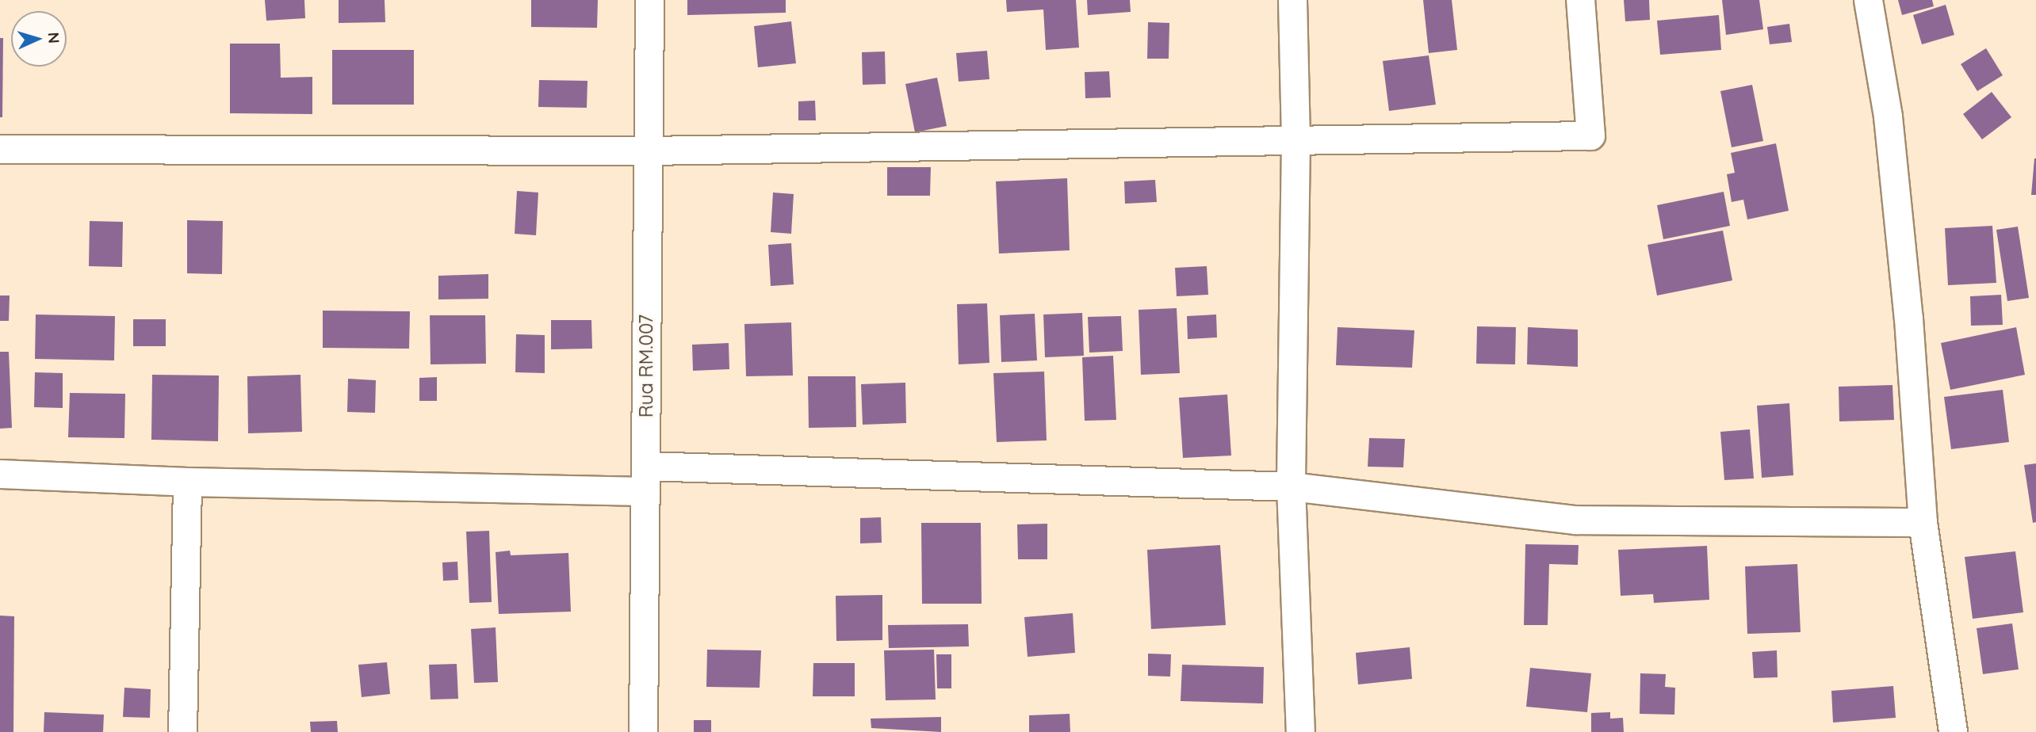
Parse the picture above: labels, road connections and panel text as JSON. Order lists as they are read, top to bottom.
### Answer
{
  "streets": {
    "street": ["Rua RM.007"]
  },
  "north": "right"
}
